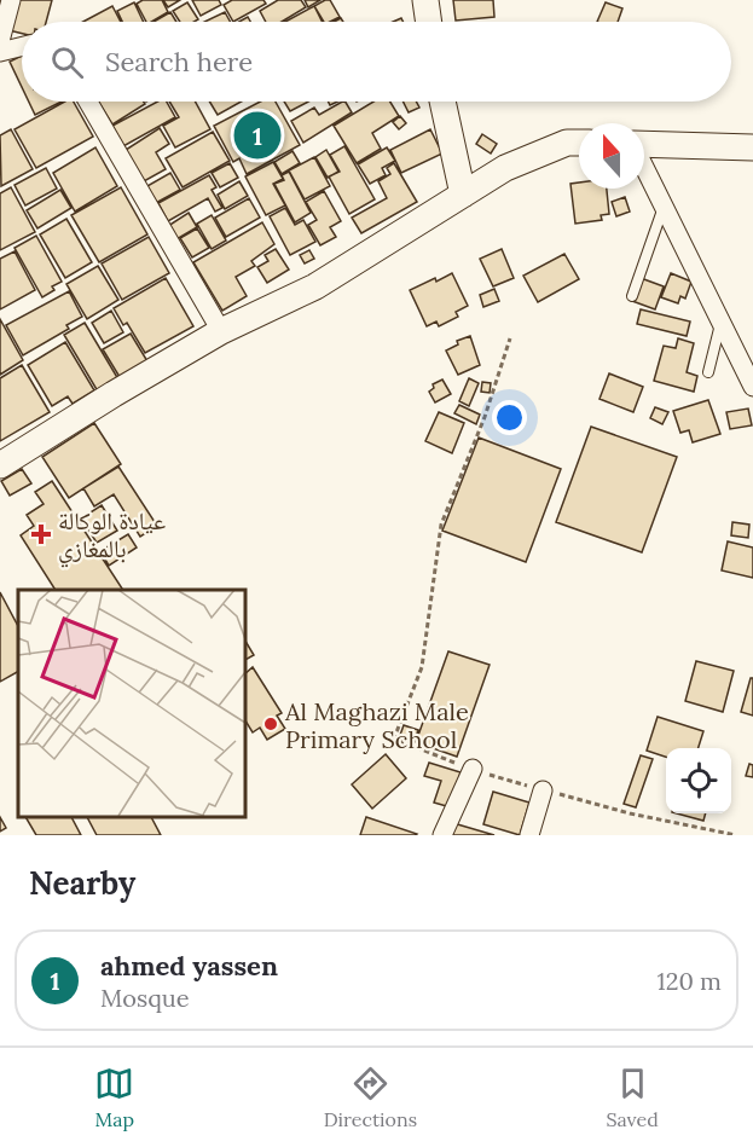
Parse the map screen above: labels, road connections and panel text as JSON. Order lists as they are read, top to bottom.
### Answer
{
  "places": {
    "health": ["عيادة الوكالة بالمغازي"],
    "other": ["Al Maghazi Male Primary School"]
  },
  "north": "top",
  "page": {
    "search": "Search here",
    "pins": "1",
    "heading": "Nearby",
    "list": [
      {
        "mark": "1",
        "name": "ahmed yassen",
        "note": "Mosque",
        "value": "120 m"
      }
    ],
    "nav": ["Map", "Directions", "Saved"]
  }
}
